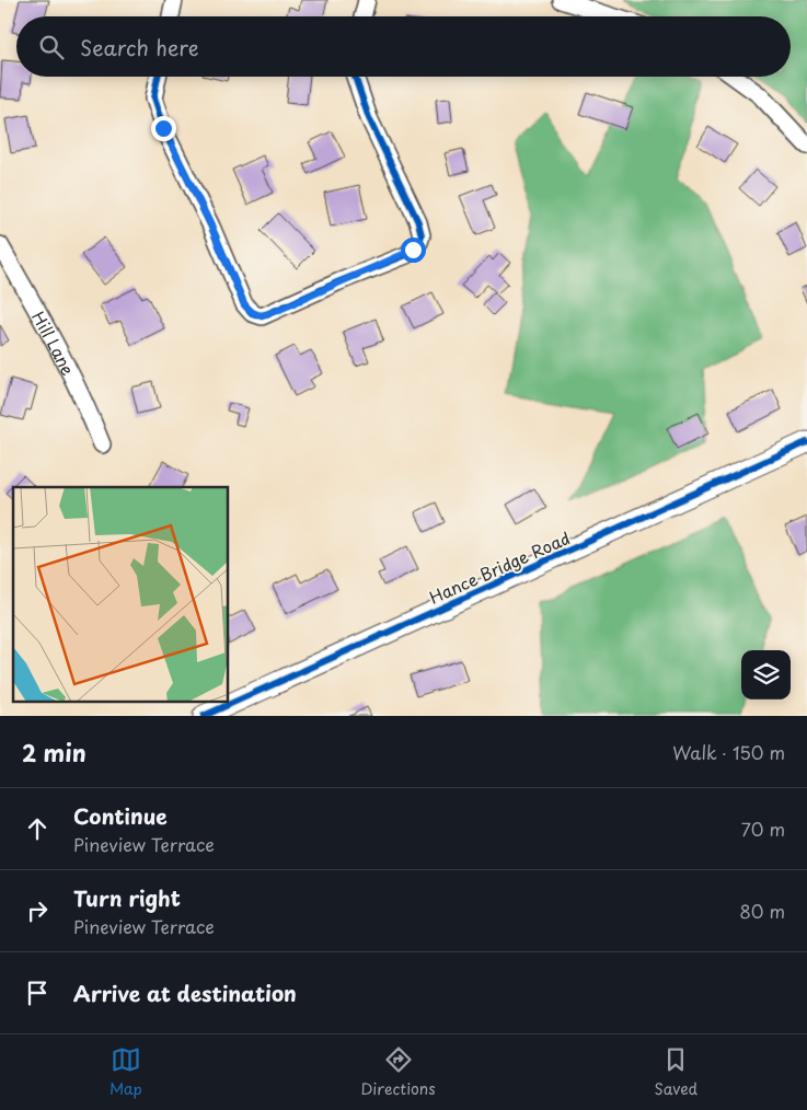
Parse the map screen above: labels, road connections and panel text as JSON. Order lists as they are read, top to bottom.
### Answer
{
  "streets": {
    "street": ["Hill Lane", "Hance Bridge Road"]
  },
  "page": {
    "search": "Search here",
    "heading": ["2 min", "Walk · 150 m"],
    "list": [
      ["Continue", "Pineview Terrace", "70 m"],
      ["Turn right", "Pineview Terrace", "80 m"],
      "Arrive at destination"
    ],
    "nav": ["Map", "Directions", "Saved"]
  }
}
